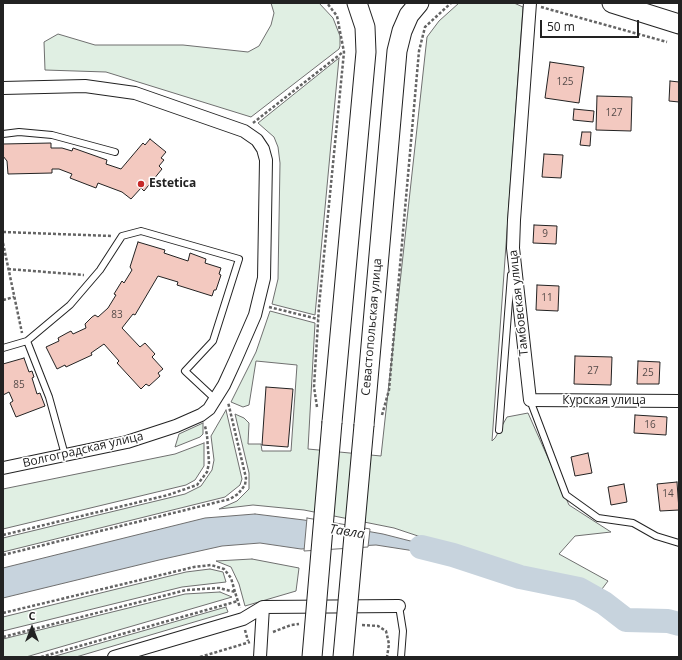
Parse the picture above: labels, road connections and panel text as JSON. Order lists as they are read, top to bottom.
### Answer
{
  "streets": {
    "main road": ["Севастопольская улица"],
    "street": ["Тамбовская улица", "Курская улица", "Волгоградская улица"]
  },
  "crossings": [
    ["Тамбовская улица", "Курская улица"]
  ],
  "water": ["Тавла"],
  "places": ["Estetica"],
  "house_numbers": [
    "125",
    "127",
    "9",
    "11",
    "83",
    "27",
    "25",
    "85",
    "16",
    "14"
  ],
  "scale_bar": "50 m",
  "north": "top"
}
